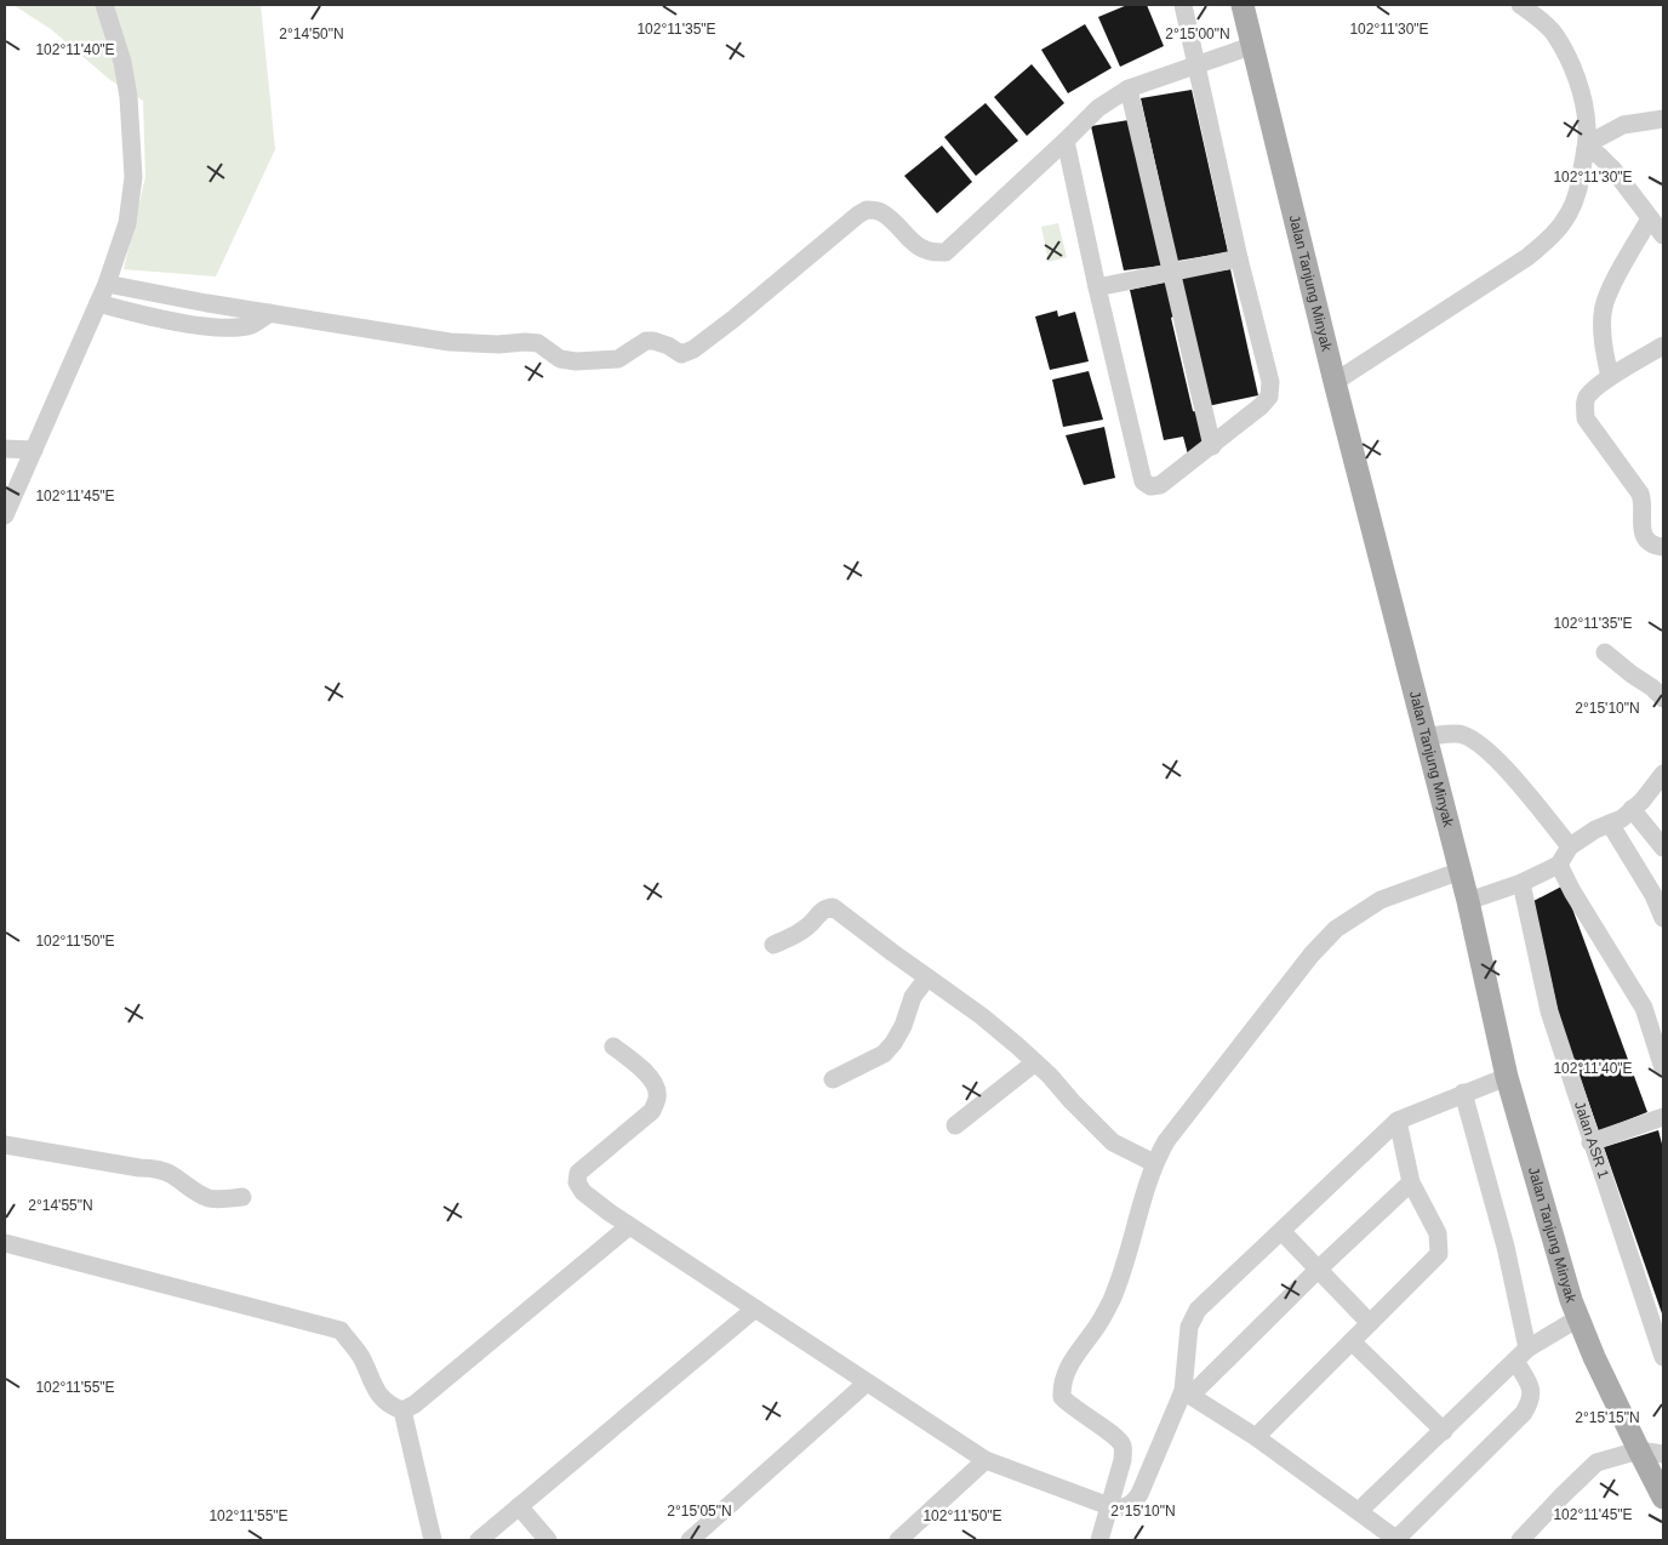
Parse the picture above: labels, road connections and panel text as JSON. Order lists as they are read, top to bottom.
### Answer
{
  "streets": {
    "main road": ["Jalan Tanjung Minyak"],
    "street": ["Jalan ASR 1"]
  },
  "coordinates": [
    "102°11'35\"E",
    "102°11'30\"E",
    "2°14'50\"N",
    "2°15'00\"N",
    "102°11'40\"E",
    "102°11'45\"E",
    "2°15'10\"N",
    "102°11'50\"E",
    "2°14'55\"N",
    "102°11'55\"E",
    "2°15'15\"N",
    "2°15'05\"N"
  ]
}
